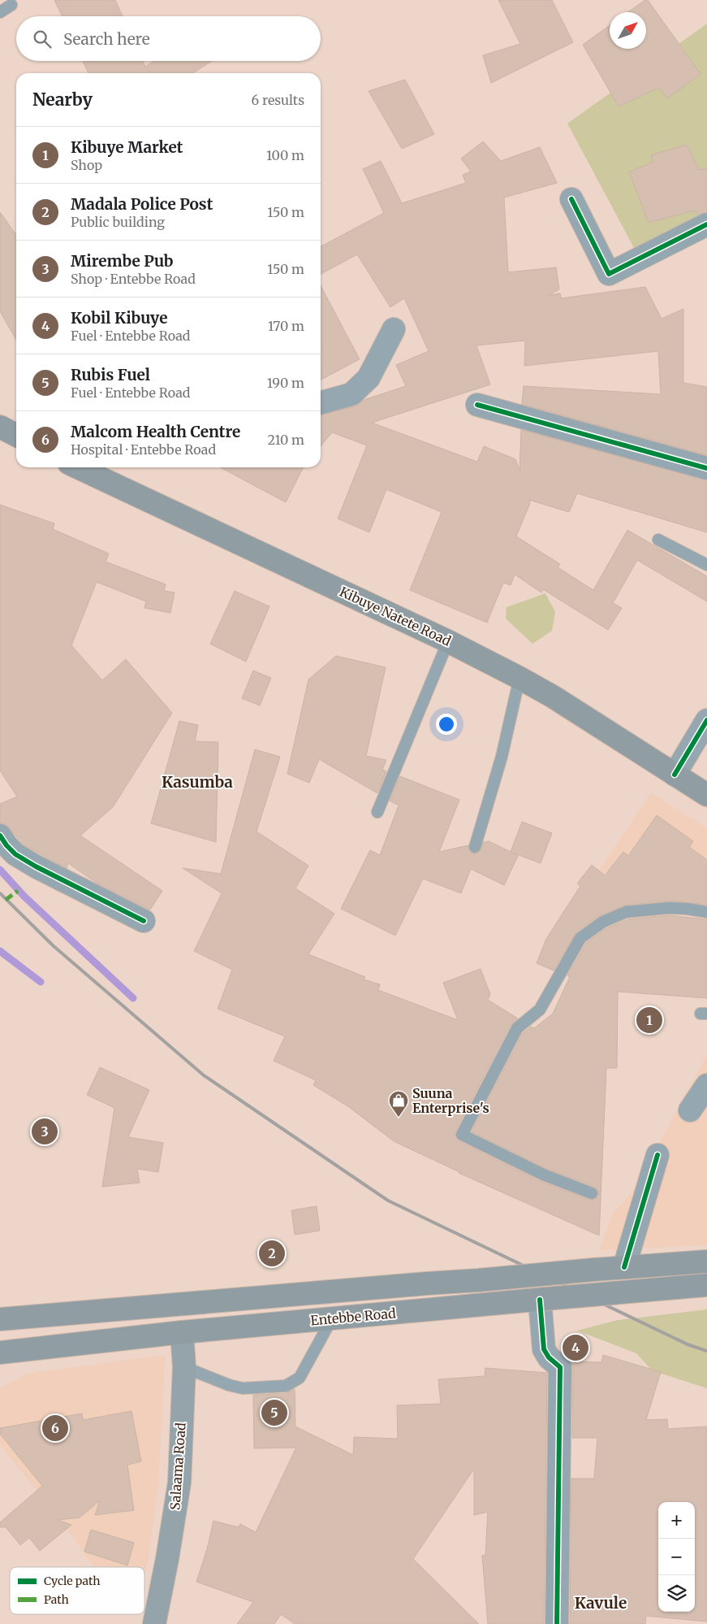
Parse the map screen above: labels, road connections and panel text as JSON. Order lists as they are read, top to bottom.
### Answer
{
  "streets": {
    "main road": ["Kibuye Natete Road", "Entebbe Road", "Salaama Road"]
  },
  "crossings": [
    ["Entebbe Road", "Salaama Road"]
  ],
  "districts": ["Kasumba", "Kavule"],
  "places": {
    "shop": ["Suuna Enterprise's"]
  },
  "legend": ["Cycle path", "Path"],
  "north": "top right",
  "page": {
    "search": "Search here",
    "heading": ["Nearby", "6 results"],
    "list": [
      {
        "mark": "1",
        "name": "Kibuye Market",
        "note": "Shop",
        "value": "100 m"
      },
      {
        "mark": "2",
        "name": "Madala Police Post",
        "note": "Public building",
        "value": "150 m"
      },
      {
        "mark": "3",
        "name": "Mirembe Pub",
        "note": "Shop · Entebbe Road",
        "value": "150 m"
      },
      {
        "mark": "4",
        "name": "Kobil Kibuye",
        "note": "Fuel · Entebbe Road",
        "value": "170 m"
      },
      {
        "mark": "5",
        "name": "Rubis Fuel",
        "note": "Fuel · Entebbe Road",
        "value": "190 m"
      },
      {
        "mark": "6",
        "name": "Malcom Health Centre",
        "note": "Hospital · Entebbe Road",
        "value": "210 m"
      }
    ],
    "pins": [
      "1",
      "3",
      "2",
      "4",
      "5",
      "6"
    ],
    "map_buttons": ["+", "−"]
  }
}
